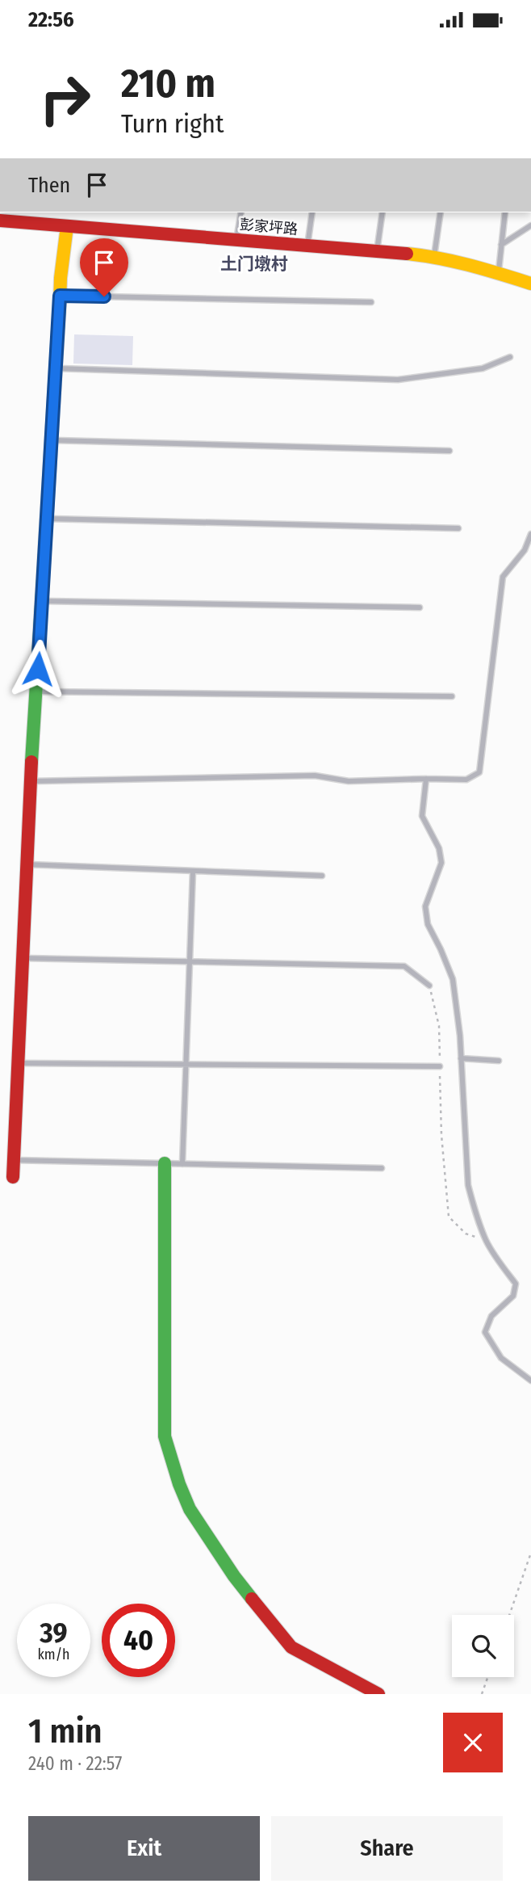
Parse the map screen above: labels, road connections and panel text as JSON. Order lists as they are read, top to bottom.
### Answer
{
  "streets": {
    "street": ["彭家坪路"]
  },
  "districts": ["土门墩村"],
  "page": {
    "status": "22:56",
    "turn": ["210 m", "Turn right"],
    "then": "Then",
    "speed": "39 km/h",
    "limit": "40",
    "heading": ["1 min", "240 m · 22:57"],
    "buttons": ["Exit", "Share"]
  }
}
